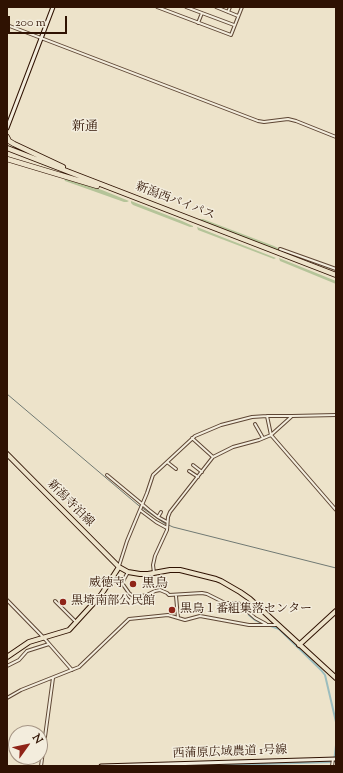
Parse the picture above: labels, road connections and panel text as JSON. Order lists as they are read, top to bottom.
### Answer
{
  "streets": {
    "highway": ["新潟西バイパス"],
    "main road": ["新潟寺泊線"],
    "street": ["西蒲原広域農道 1号線"]
  },
  "districts": ["新通", "黒鳥"],
  "places": ["威徳寺", "黒埼南部公民館", "黒鳥１番組集落センター"],
  "scale_bar": "200 m",
  "north": "top right"
}
